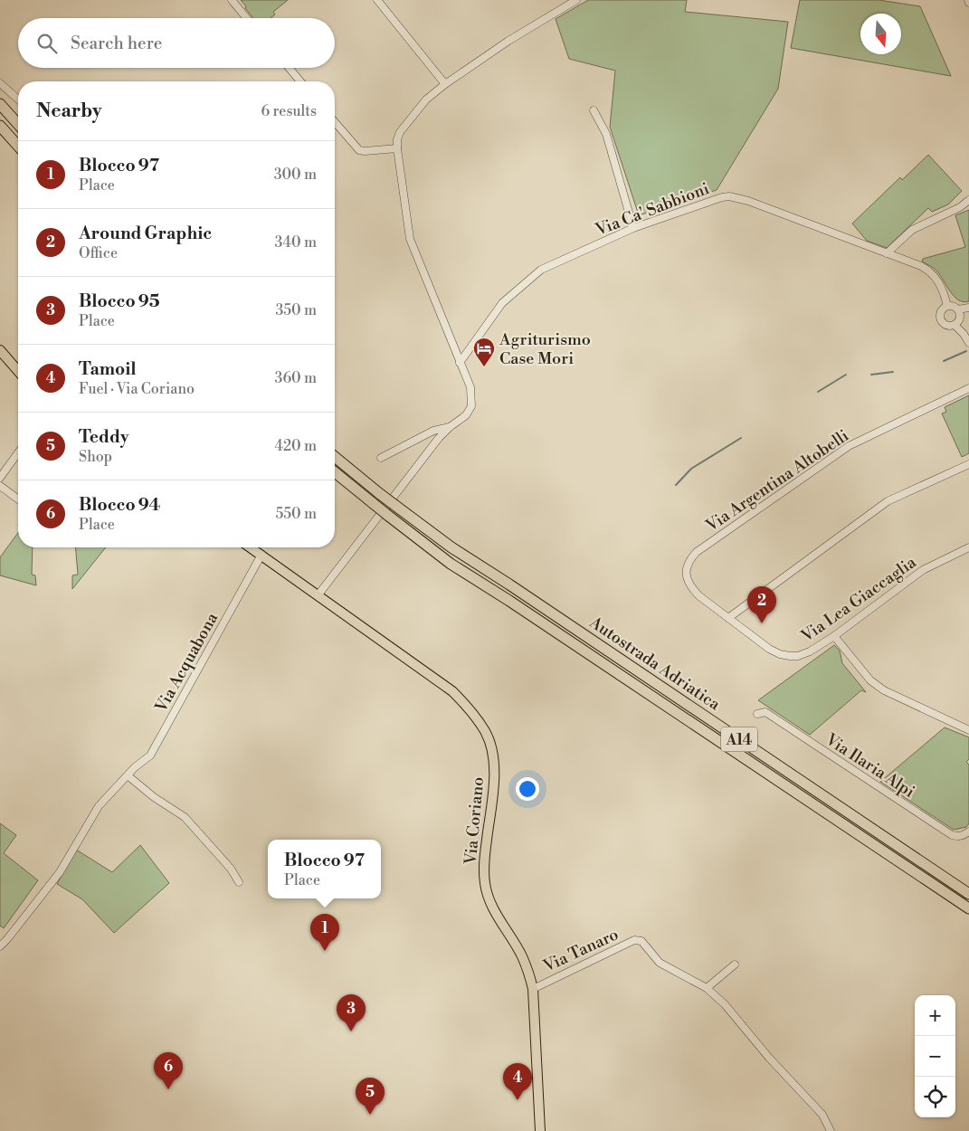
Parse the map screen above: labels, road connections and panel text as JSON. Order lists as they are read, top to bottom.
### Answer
{
  "streets": {
    "highway": ["Autostrada Adriatica", "A14"],
    "main road": ["Via Coriano"],
    "street": [
      "Via Ca' Sabbioni",
      "Via Argentina Altobelli",
      "Via Lea Giaccaglia",
      "Via Acquabona",
      "Via Ilaria Alpi",
      "Via Tanaro"
    ]
  },
  "crossings": [
    ["Via Argentina Altobelli", "Via Lea Giaccaglia"],
    ["Via Acquabona", "Via Coriano"],
    ["Via Coriano", "Via Tanaro"]
  ],
  "places": {
    "hotel": ["Agriturismo Case Mori"]
  },
  "north": "bottom",
  "page": {
    "search": "Search here",
    "heading": ["Nearby", "6 results"],
    "list": [
      {
        "mark": "1",
        "name": "Blocco 97",
        "note": "Place",
        "value": "300 m"
      },
      {
        "mark": "2",
        "name": "Around Graphic",
        "note": "Office",
        "value": "340 m"
      },
      {
        "mark": "3",
        "name": "Blocco 95",
        "note": "Place",
        "value": "350 m"
      },
      {
        "mark": "4",
        "name": "Tamoil",
        "note": "Fuel · Via Coriano",
        "value": "360 m"
      },
      {
        "mark": "5",
        "name": "Teddy",
        "note": "Shop",
        "value": "420 m"
      },
      {
        "mark": "6",
        "name": "Blocco 94",
        "note": "Place",
        "value": "550 m"
      }
    ],
    "pins": [
      "2",
      "1",
      "3",
      "6",
      "4",
      "5"
    ],
    "popup": ["Blocco 97", "Place"],
    "map_buttons": ["+", "−"]
  }
}
